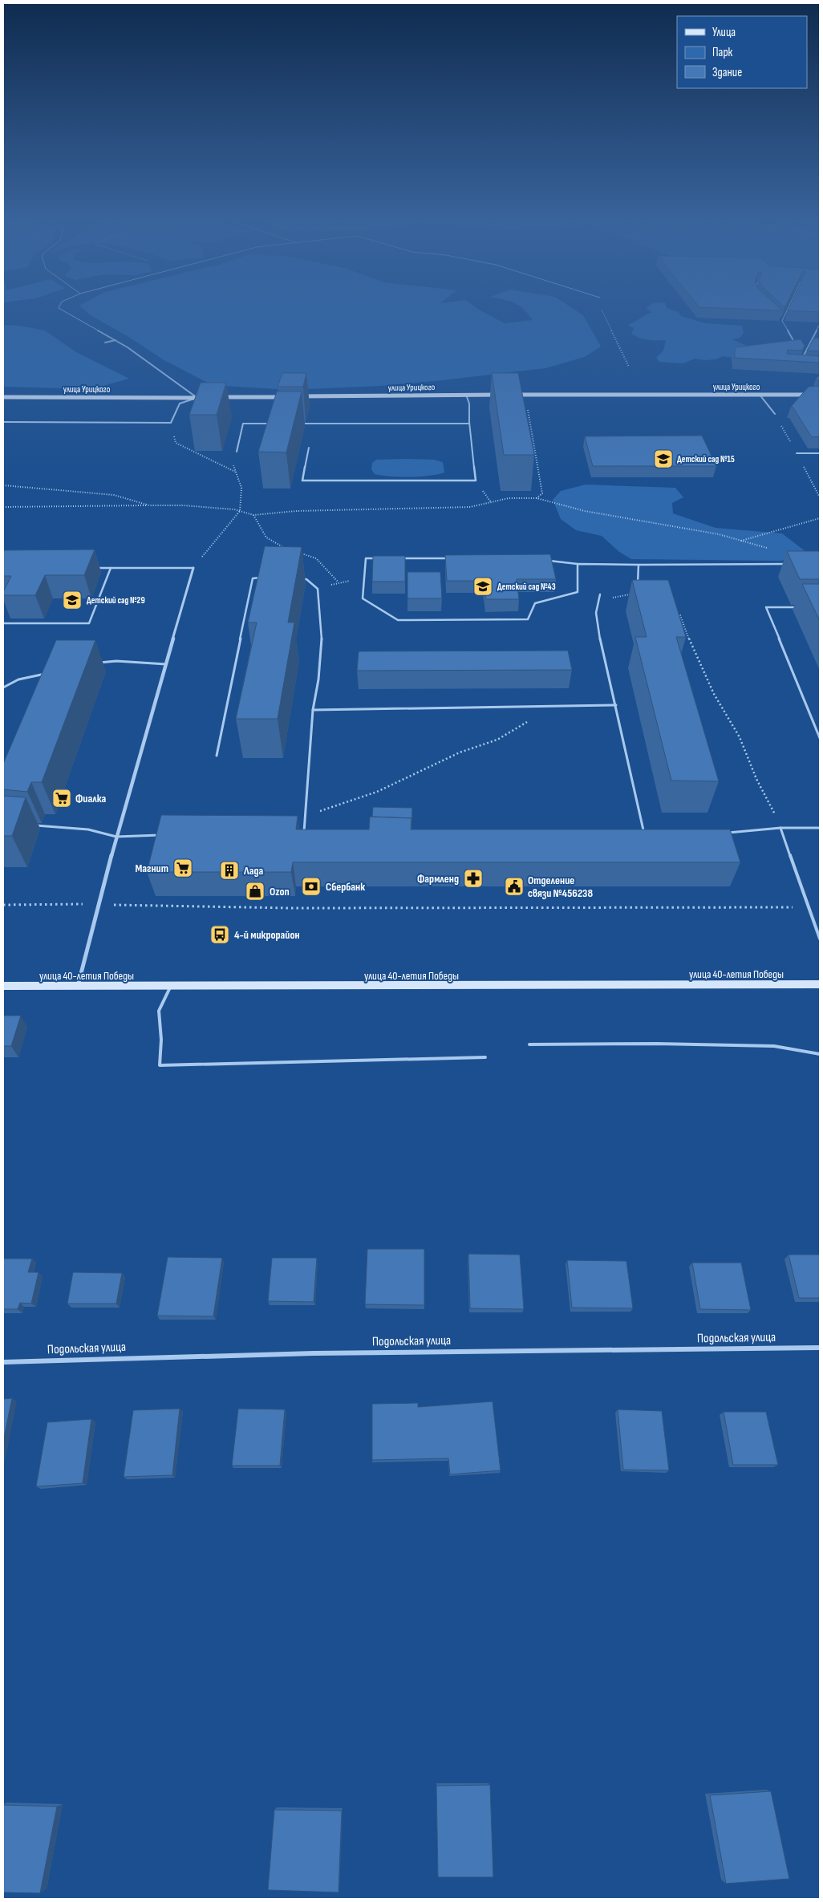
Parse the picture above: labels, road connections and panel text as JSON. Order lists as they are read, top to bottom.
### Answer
{
  "streets": {
    "street": ["улица Урицкого", "улица 40-летия Победы", "Подольская улица"]
  },
  "places": {
    "school or university": ["Детский сад №15", "Детский сад №43", "Детский сад №29"],
    "supermarket": ["Фиалка", "Магнит"],
    "building": ["Лада"],
    "pharmacy": ["Фармленд"],
    "bank": ["Сбербанк"],
    "public building": ["Отделение связи №456238"],
    "shop": ["Ozon"],
    "bus stop": ["4-й микрорайон"]
  },
  "legend": ["Улица", "Парк", "Здание"]
}
